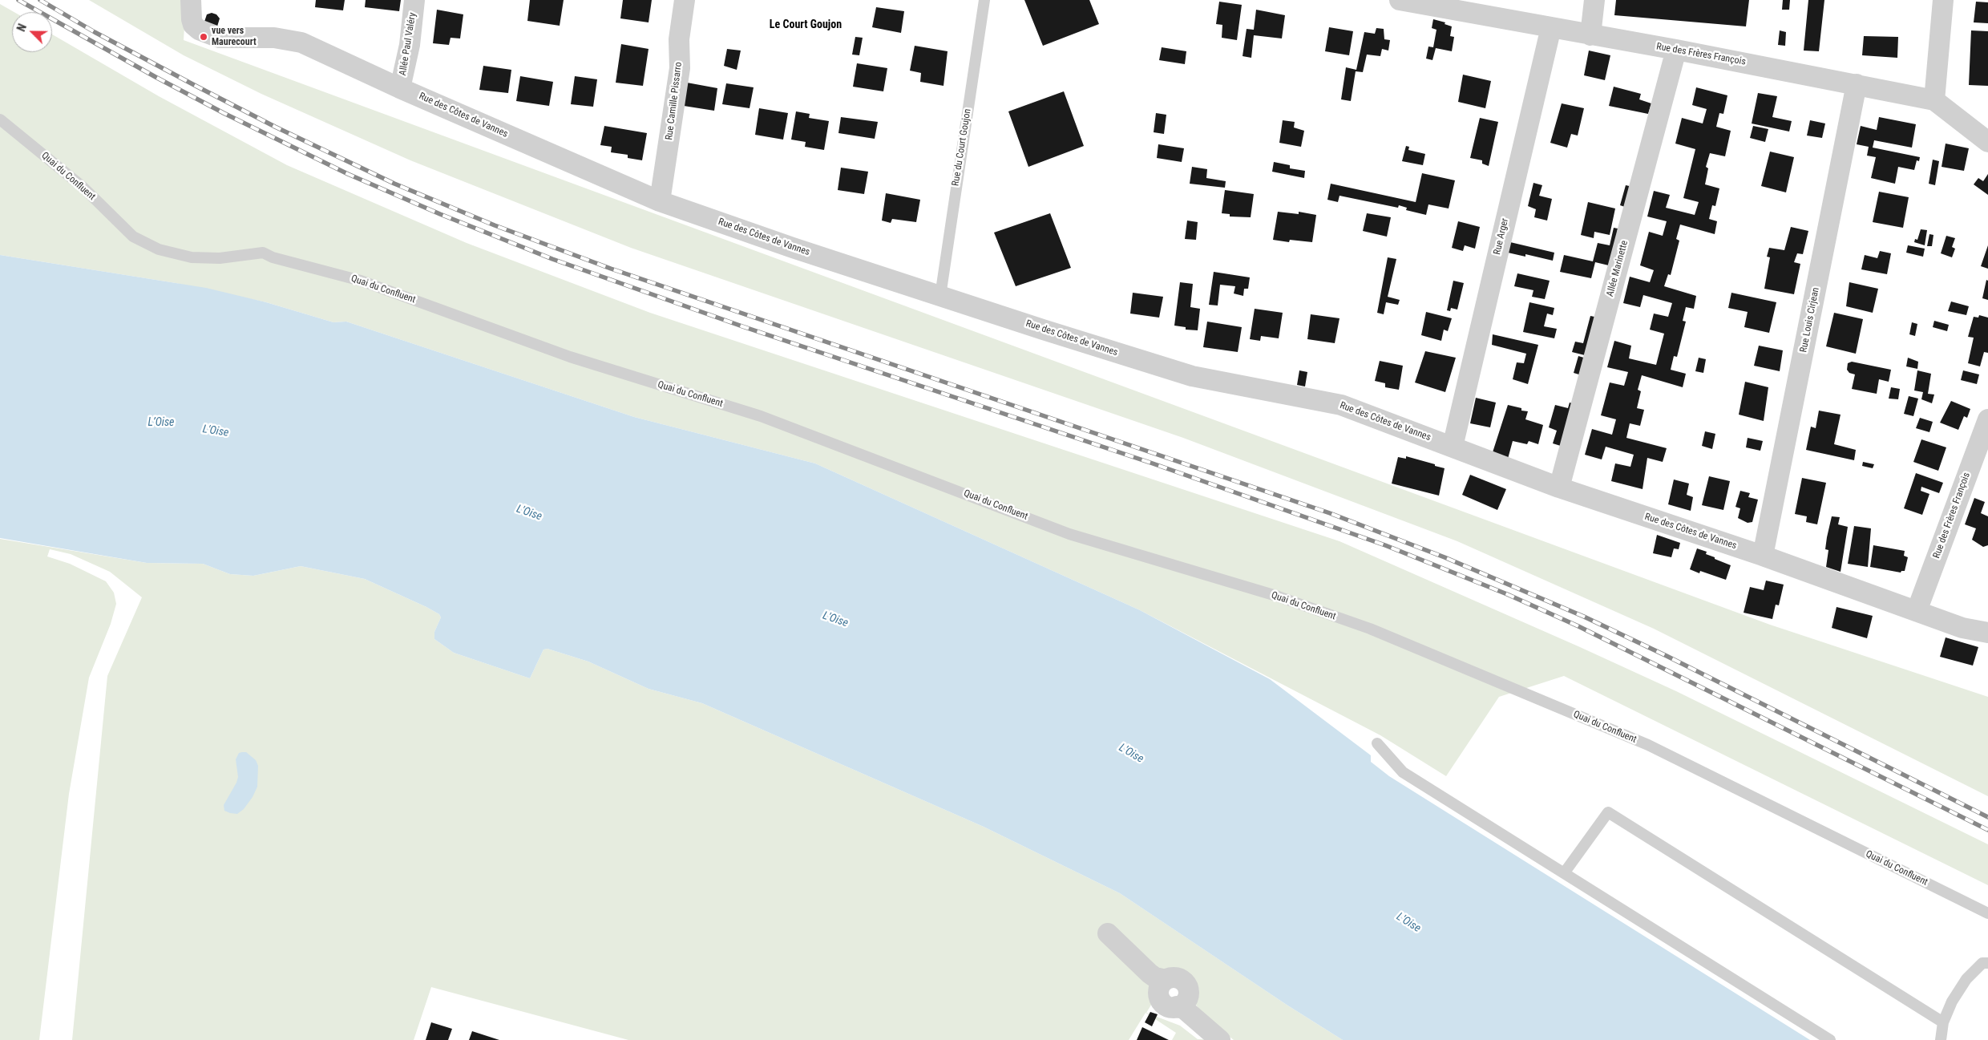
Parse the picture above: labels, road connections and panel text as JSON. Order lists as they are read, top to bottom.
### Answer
{
  "streets": {
    "street": [
      "Allée Paul Valéry",
      "Rue des Frères François",
      "Rue Camille Pissarro",
      "Rue des Côtes de Vannes",
      "Rue Arger",
      "Allée Marinette",
      "Rue Louis Cirjean"
    ],
    "lane": ["Rue du Court Goujon", "Quai du Confluent"]
  },
  "crossings": [
    ["Allée Paul Valéry", "Rue des Côtes de Vannes"],
    ["Rue des Frères François", "Rue des Côtes de Vannes"],
    ["Rue des Frères François", "Rue Arger"],
    ["Rue des Frères François", "Allée Marinette"],
    ["Rue des Frères François", "Rue Louis Cirjean"],
    ["Rue Camille Pissarro", "Rue des Côtes de Vannes"],
    ["Rue des Côtes de Vannes", "Rue du Court Goujon"],
    ["Rue des Côtes de Vannes", "Rue Arger"],
    ["Rue des Côtes de Vannes", "Allée Marinette"],
    ["Rue des Côtes de Vannes", "Rue Louis Cirjean"]
  ],
  "districts": ["Le Court Goujon"],
  "water": ["L’Oise", "L'Oise"],
  "places": ["vue vers Maurecourt"],
  "north": "top left"
}
